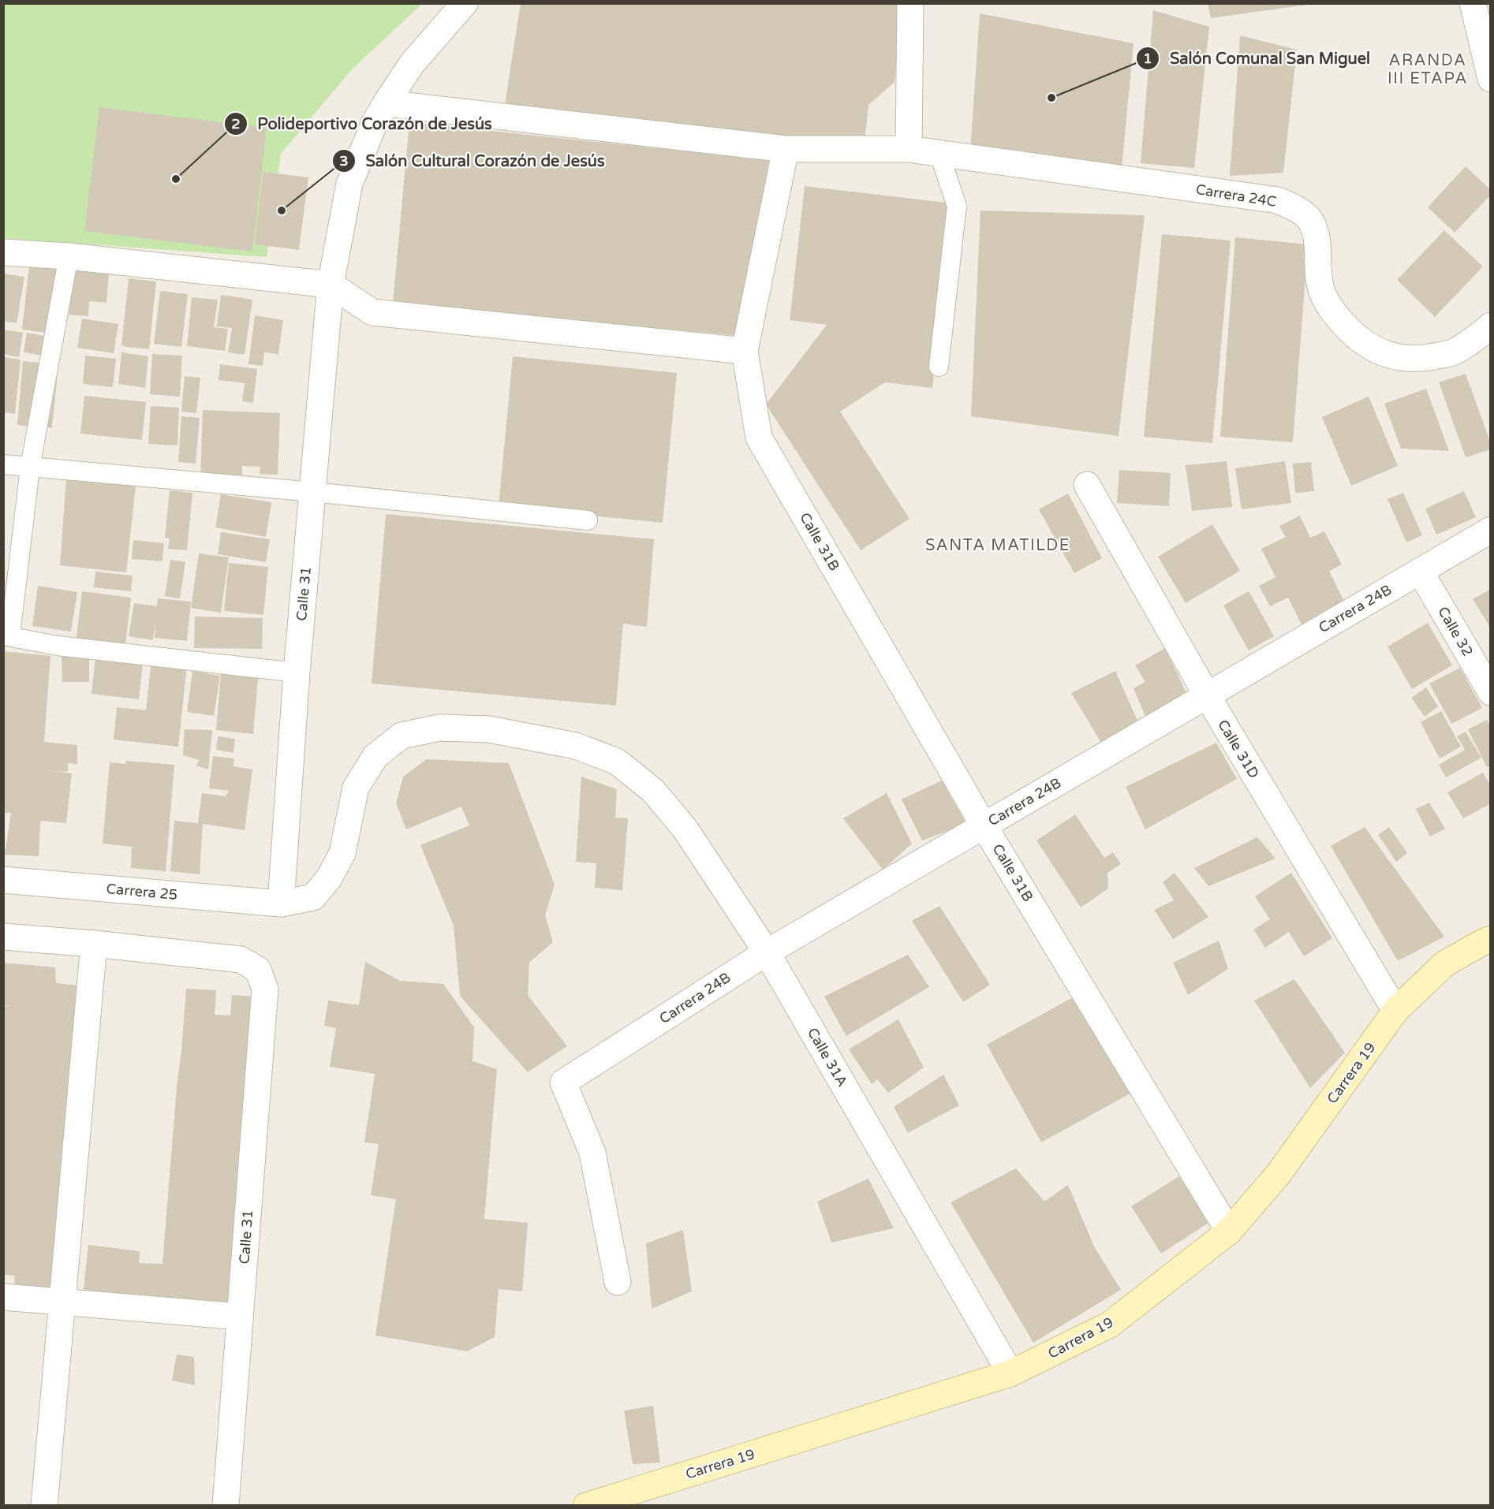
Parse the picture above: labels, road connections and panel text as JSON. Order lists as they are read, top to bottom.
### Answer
{
  "streets": {
    "street": [
      "Carrera 24C",
      "Calle 31B",
      "Calle 31",
      "Carrera 24B",
      "Calle 32",
      "Calle 31D",
      "Carrera 25",
      "Calle 31A",
      "Carrera 19"
    ]
  },
  "crossings": [
    ["Carrera 24C", "Calle 31"],
    ["Calle 31B", "Carrera 24B"],
    ["Calle 31B", "Carrera 19"],
    ["Calle 31", "Carrera 25"],
    ["Carrera 24B", "Calle 32"],
    ["Carrera 24B", "Calle 31D"],
    ["Carrera 24B", "Calle 31A"],
    ["Calle 31D", "Carrera 19"],
    ["Carrera 25", "Calle 31A"],
    ["Calle 31A", "Carrera 19"]
  ],
  "districts": ["ARANDA III ETAPA", "SANTA MATILDE"],
  "places": ["Salón Comunal San Miguel", "Polideportivo Corazón de Jesús", "Salón Cultural Corazón de Jesús"]
}
